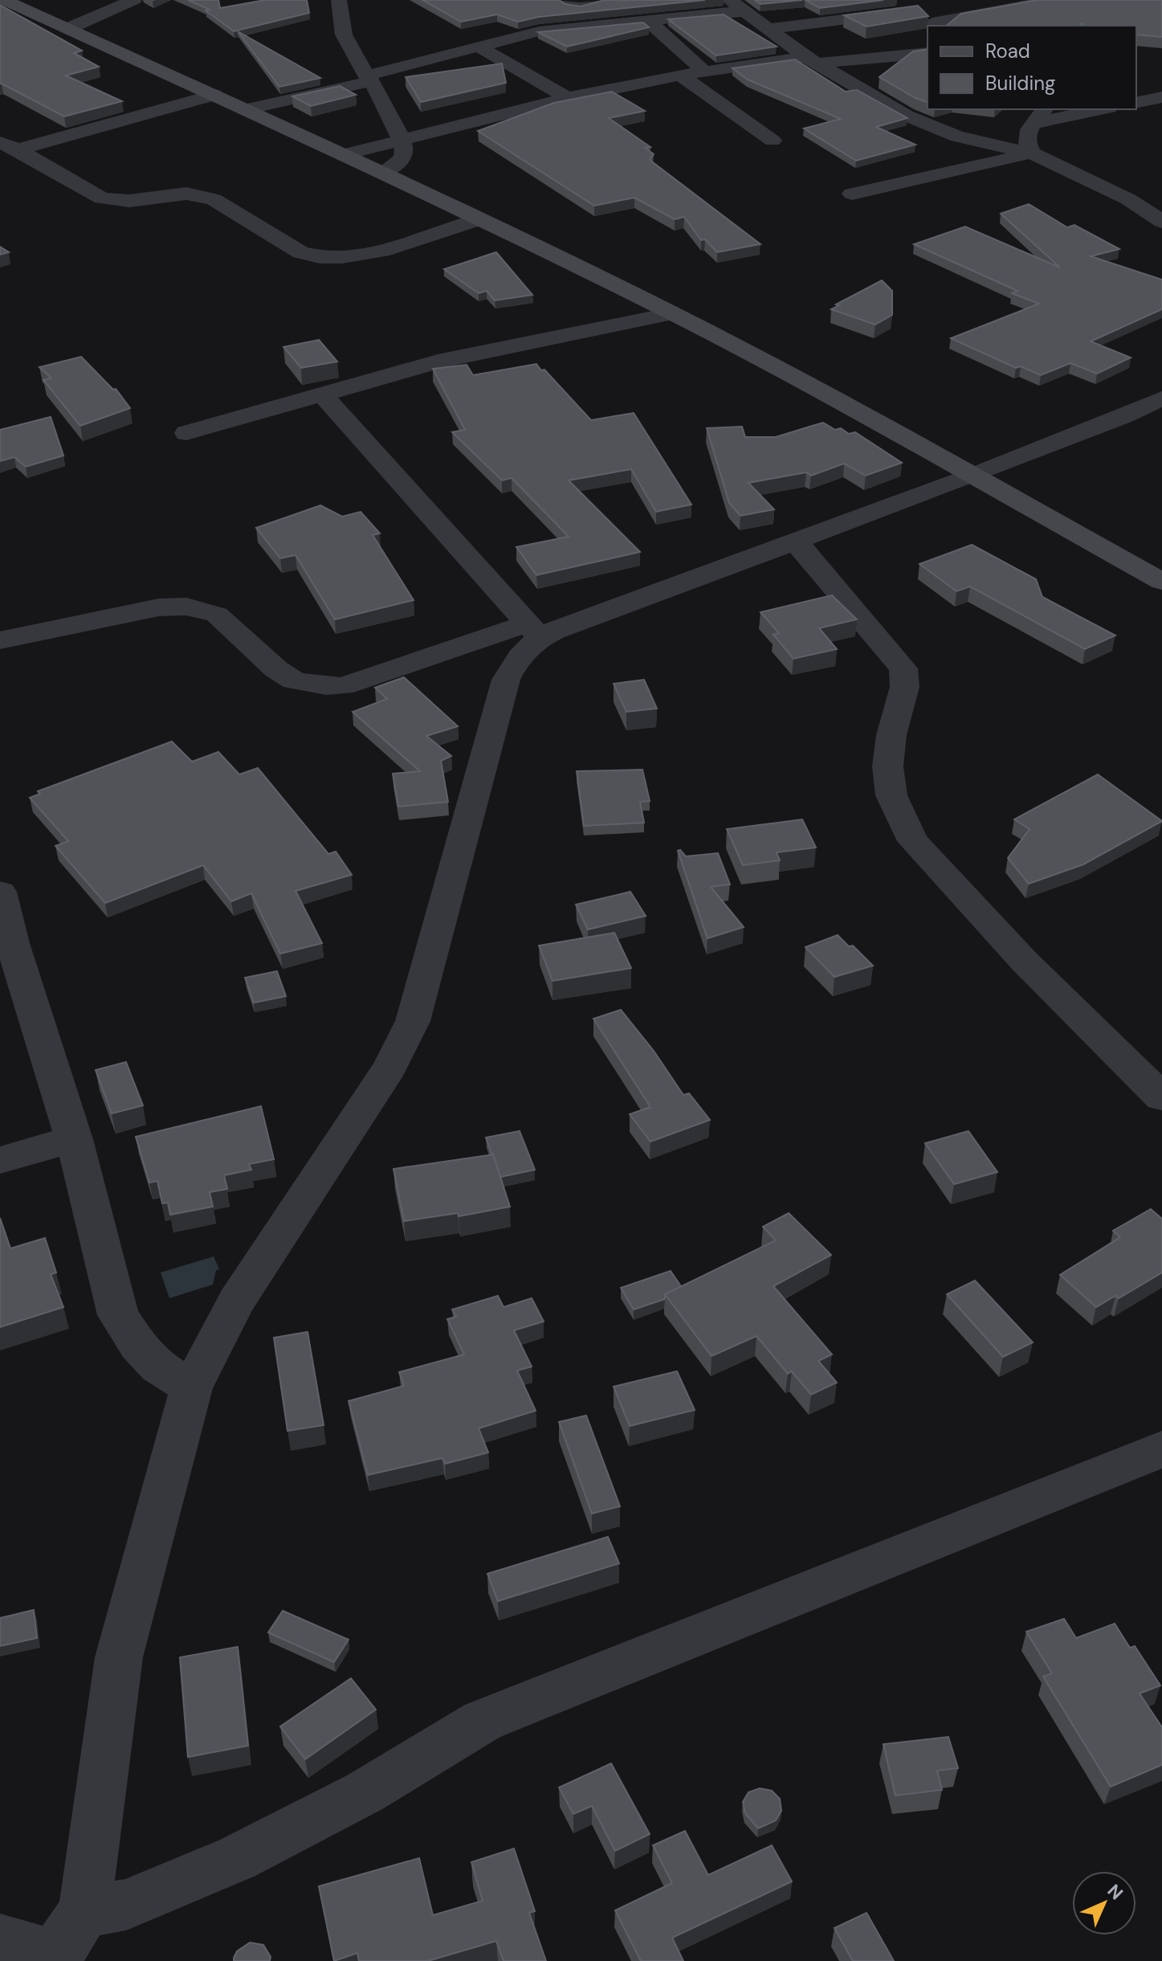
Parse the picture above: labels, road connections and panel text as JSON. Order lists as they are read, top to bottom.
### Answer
{
  "legend": ["Road", "Building"],
  "north": "top right"
}
